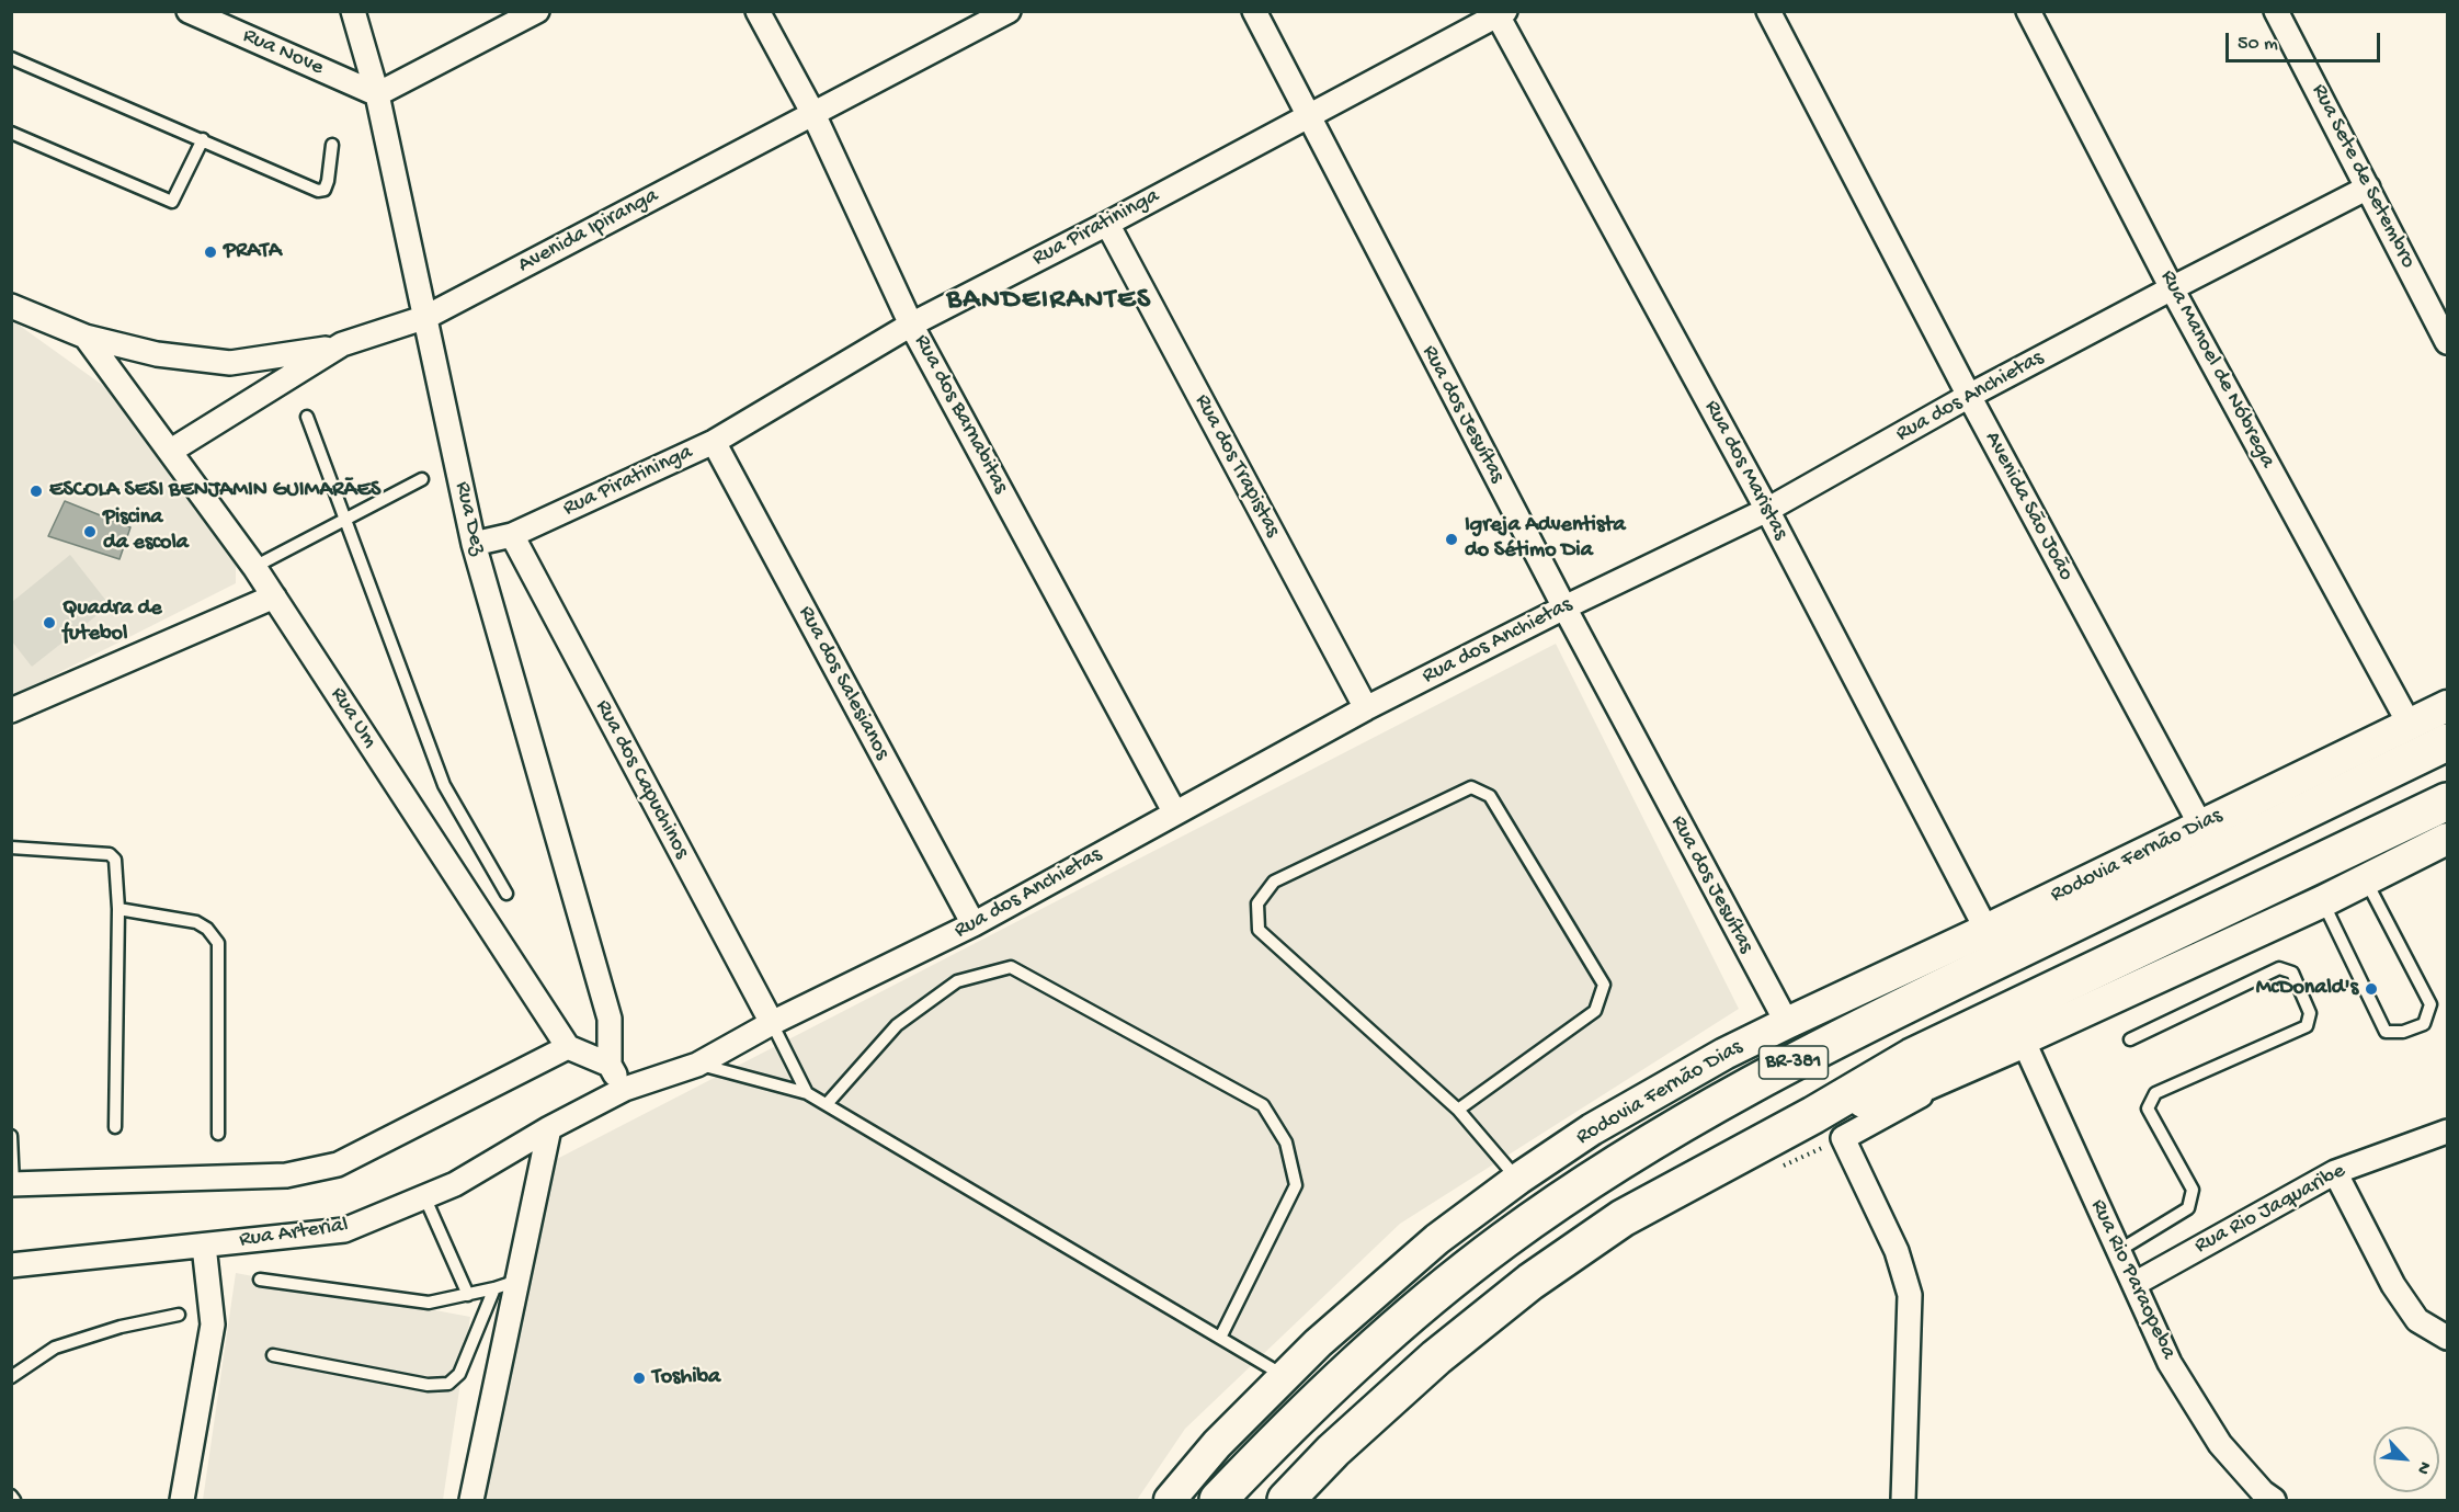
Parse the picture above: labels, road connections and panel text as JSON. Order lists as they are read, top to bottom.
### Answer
{
  "streets": {
    "highway": ["Rodovia Fernão Dias", "BR-381"],
    "street": [
      "Rua Nove",
      "Rua Sete de Setembro",
      "Rua Piratininga",
      "Avenida Ipiranga",
      "Rua Manoel de Nóbrega",
      "Rua dos Anchietas",
      "Rua dos Barnabitas",
      "Rua dos Jesuítas",
      "Rua dos Trapistas",
      "Rua dos Maristas",
      "Avenida São João",
      "Rua Dez",
      "Rua dos Salesianos",
      "Rua Um",
      "Rua dos Capuchinos",
      "Rua Rio Jaquaribe",
      "Rua Arterial",
      "Rua Rio Paraopeba"
    ]
  },
  "crossings": [
    ["Rua Nove", "Rua Dez"],
    ["Rua Sete de Setembro", "Rua dos Anchietas"],
    ["Rua Piratininga", "Rua dos Barnabitas"],
    ["Rua Piratininga", "Rua dos Jesuítas"],
    ["Rua Piratininga", "Rua dos Trapistas"],
    ["Rua Piratininga", "Rua dos Maristas"],
    ["Rua Piratininga", "Rua Dez"],
    ["Rua Piratininga", "Rua dos Salesianos"],
    ["Rua Piratininga", "Rua dos Capuchinos"],
    ["Avenida Ipiranga", "Rua dos Barnabitas"],
    ["Avenida Ipiranga", "Rua Dez"],
    ["Avenida Ipiranga", "Rua Um"],
    ["Rua Manoel de Nóbrega", "Rua dos Anchietas"],
    ["Rua Manoel de Nóbrega", "Rodovia Fernão Dias"],
    ["Rua dos Anchietas", "Rua dos Barnabitas"],
    ["Rua dos Anchietas", "Rua dos Jesuítas"],
    ["Rua dos Anchietas", "Rua dos Trapistas"],
    ["Rua dos Anchietas", "Rua dos Maristas"],
    ["Rua dos Anchietas", "Avenida São João"],
    ["Rua dos Anchietas", "Rua dos Salesianos"],
    ["Rua dos Anchietas", "Rua dos Capuchinos"],
    ["Rua dos Anchietas", "Rua Arterial"],
    ["Rua dos Jesuítas", "Rodovia Fernão Dias"],
    ["Rua dos Maristas", "Rodovia Fernão Dias"],
    ["Avenida São João", "Rodovia Fernão Dias"],
    ["BR-381", "Rua Rio Paraopeba"],
    ["Rua Rio Jaquaribe", "Rua Rio Paraopeba"]
  ],
  "districts": ["BANDEIRANTES"],
  "places": [
    "PRATA",
    "ESCOLA SESI BENJAMIN GUIMARÃES",
    "Piscina da escola",
    "Igreja Adventista do Sétimo Dia",
    "Quadra de futebol",
    "McDonald's",
    "Toshiba"
  ],
  "scale_bar": "50 m",
  "north": "bottom right"
}
